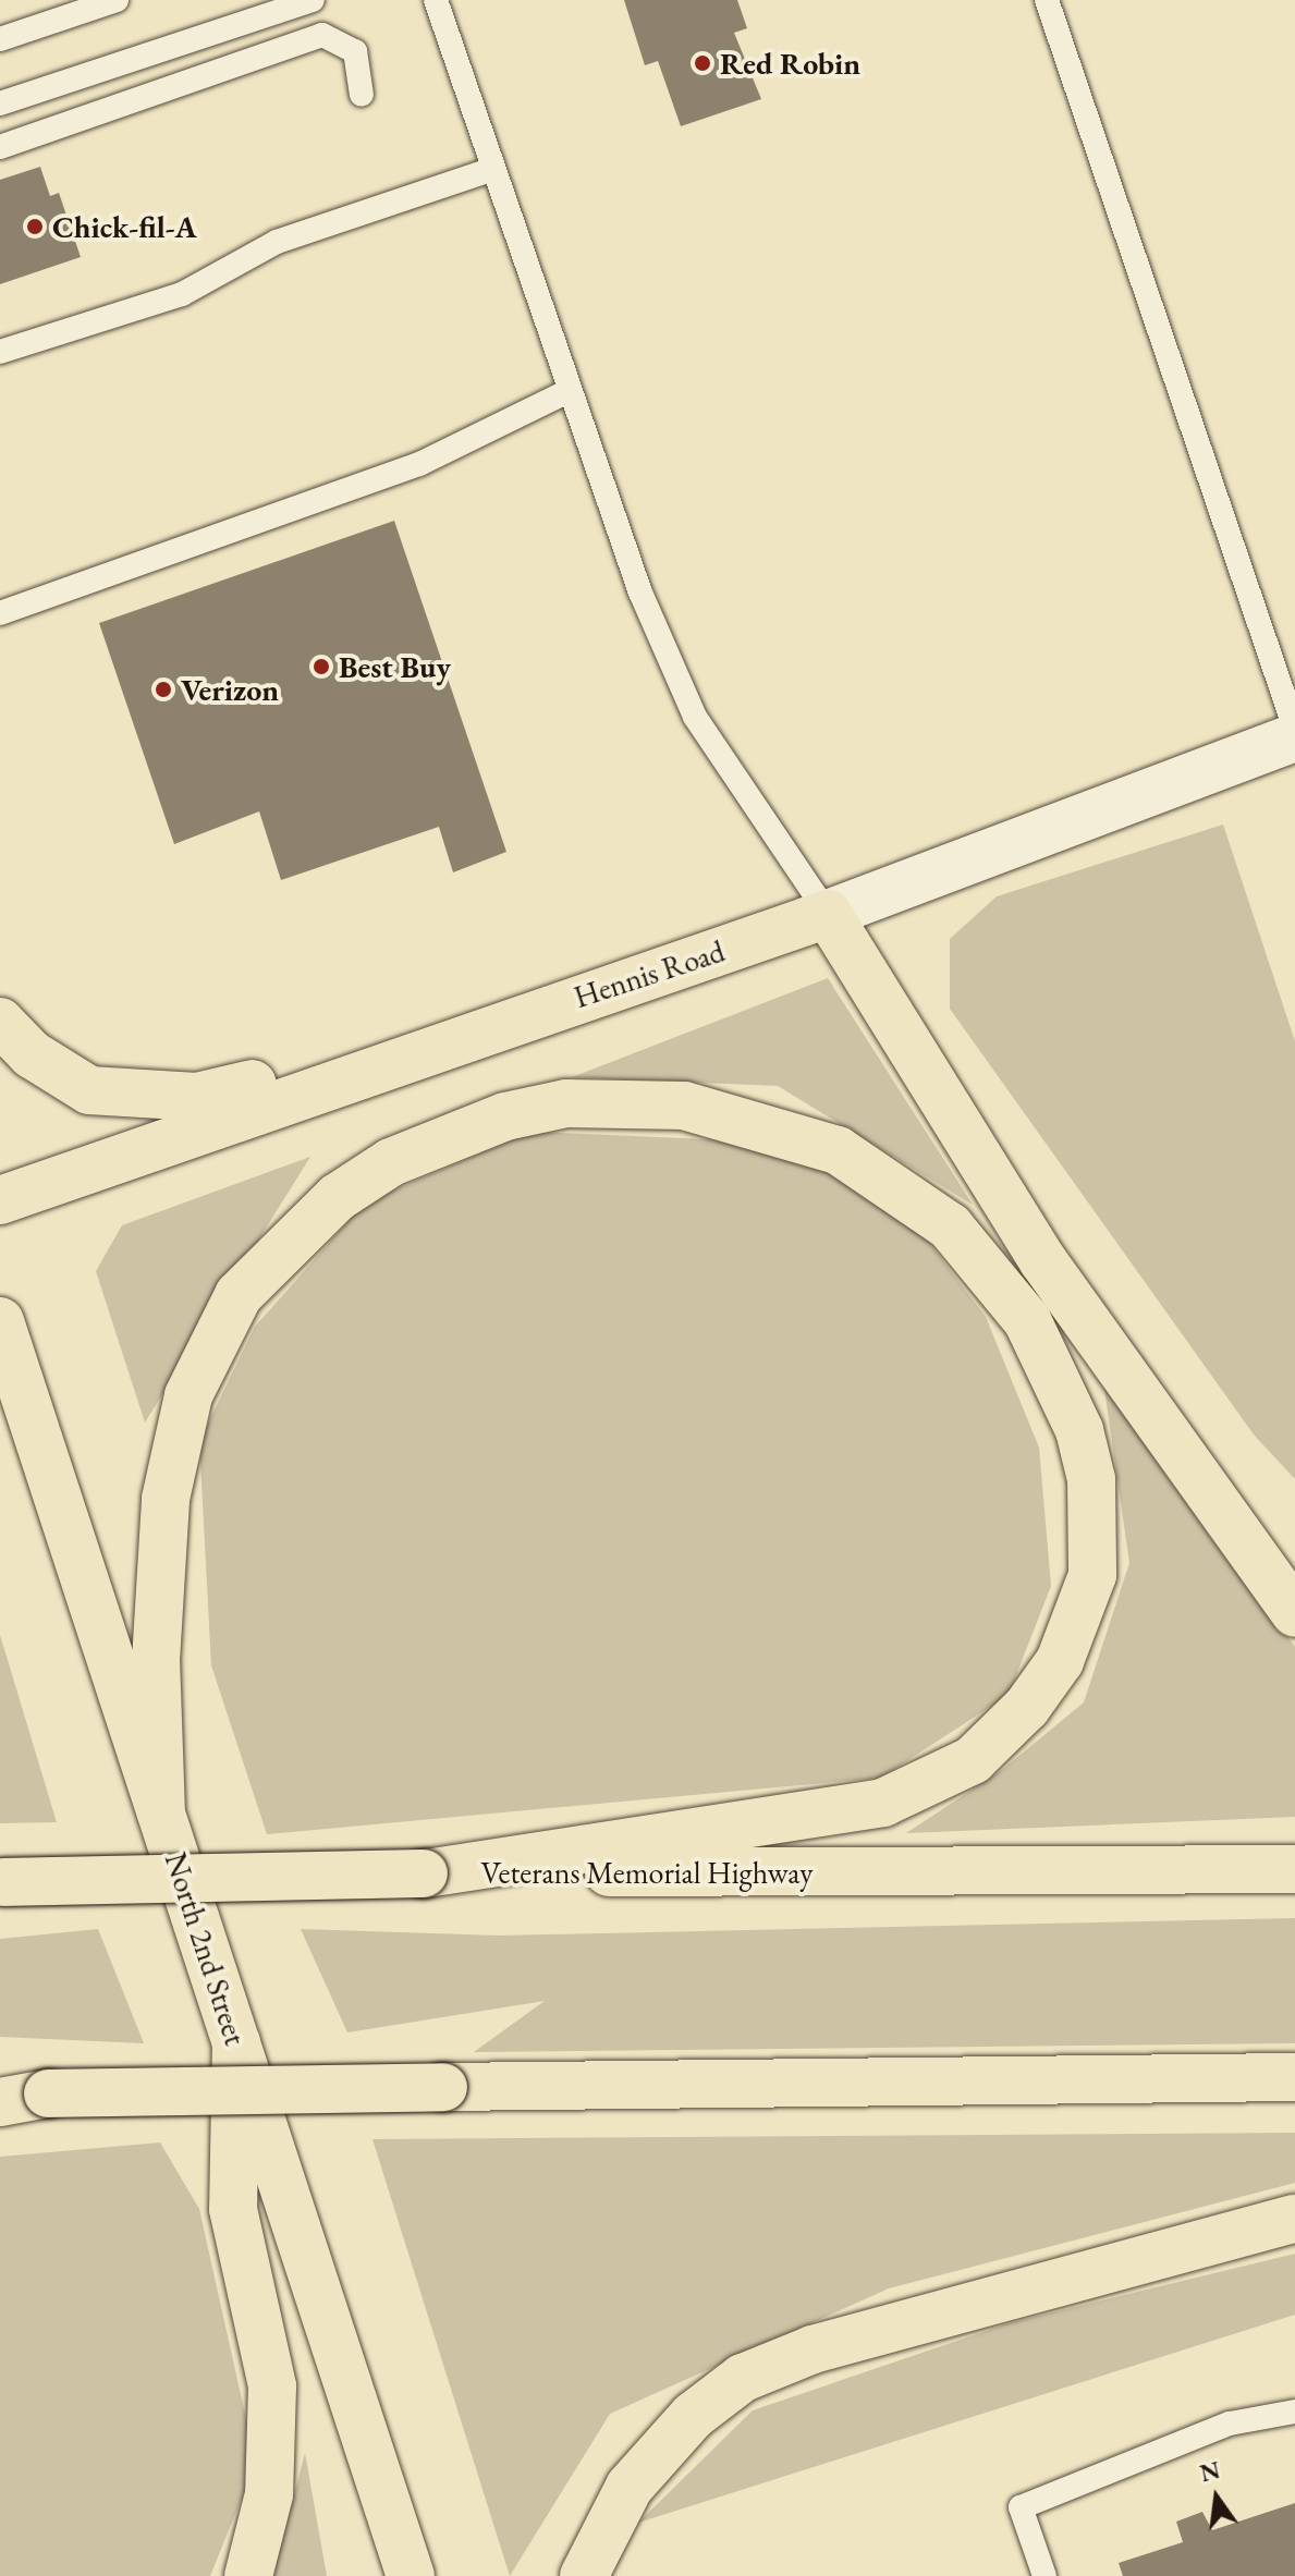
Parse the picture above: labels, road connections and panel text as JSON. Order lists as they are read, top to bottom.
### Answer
{
  "streets": {
    "main road": ["Hennis Road", "Veterans Memorial Highway", "North 2nd Street"]
  },
  "places": [
    "Red Robin",
    "Chick-fil-A",
    "Best Buy",
    "Verizon"
  ],
  "north": "top"
}
